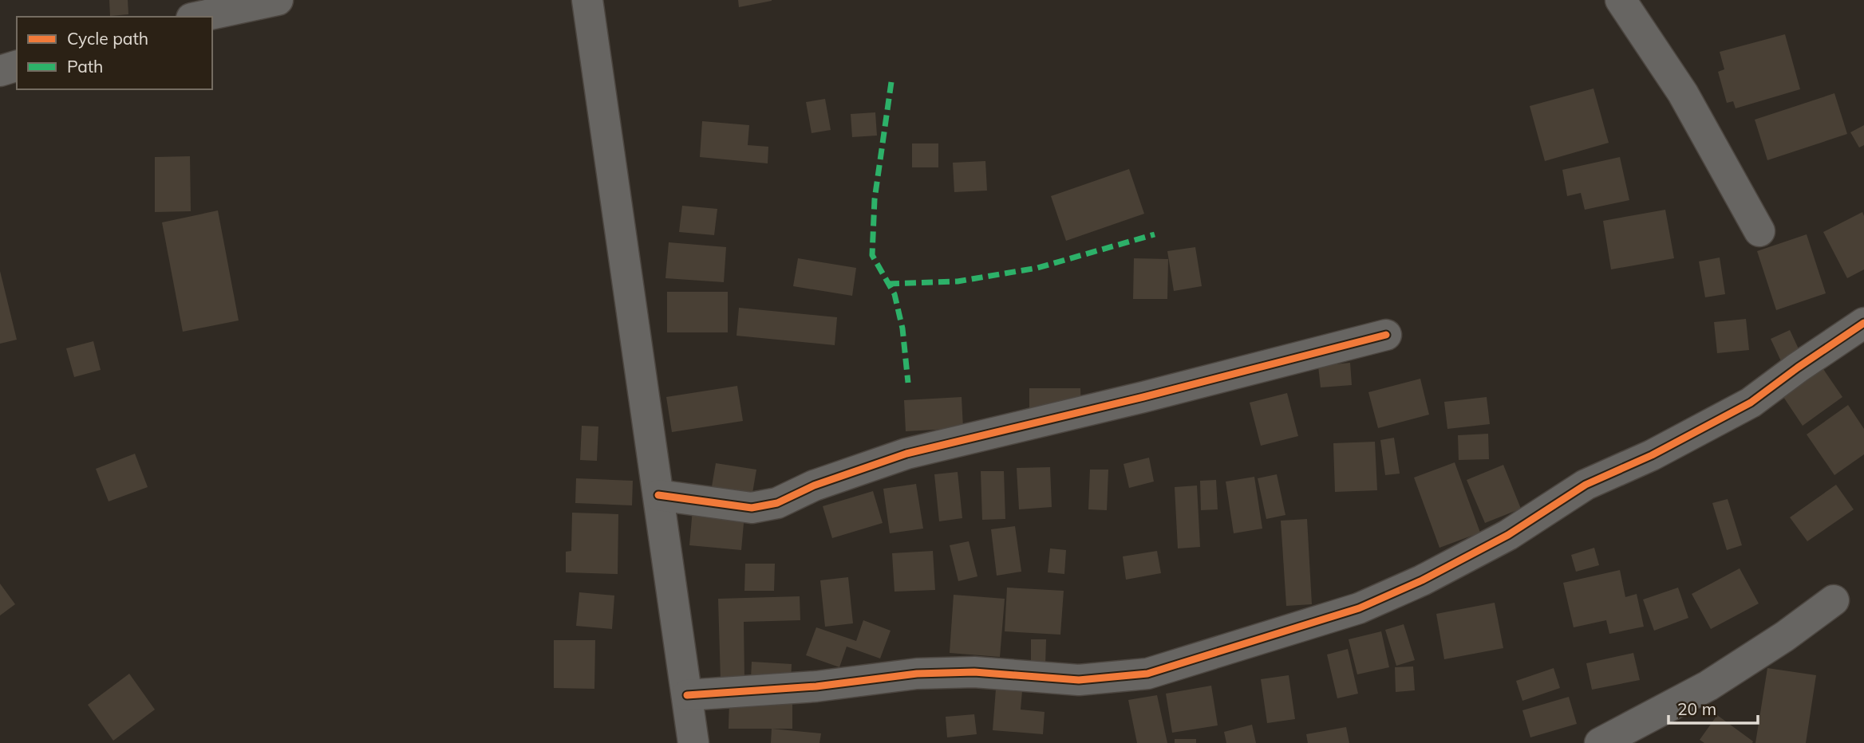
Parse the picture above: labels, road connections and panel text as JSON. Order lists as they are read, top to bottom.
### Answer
{
  "legend": ["Cycle path", "Path"],
  "scale_bar": "20 m"
}
